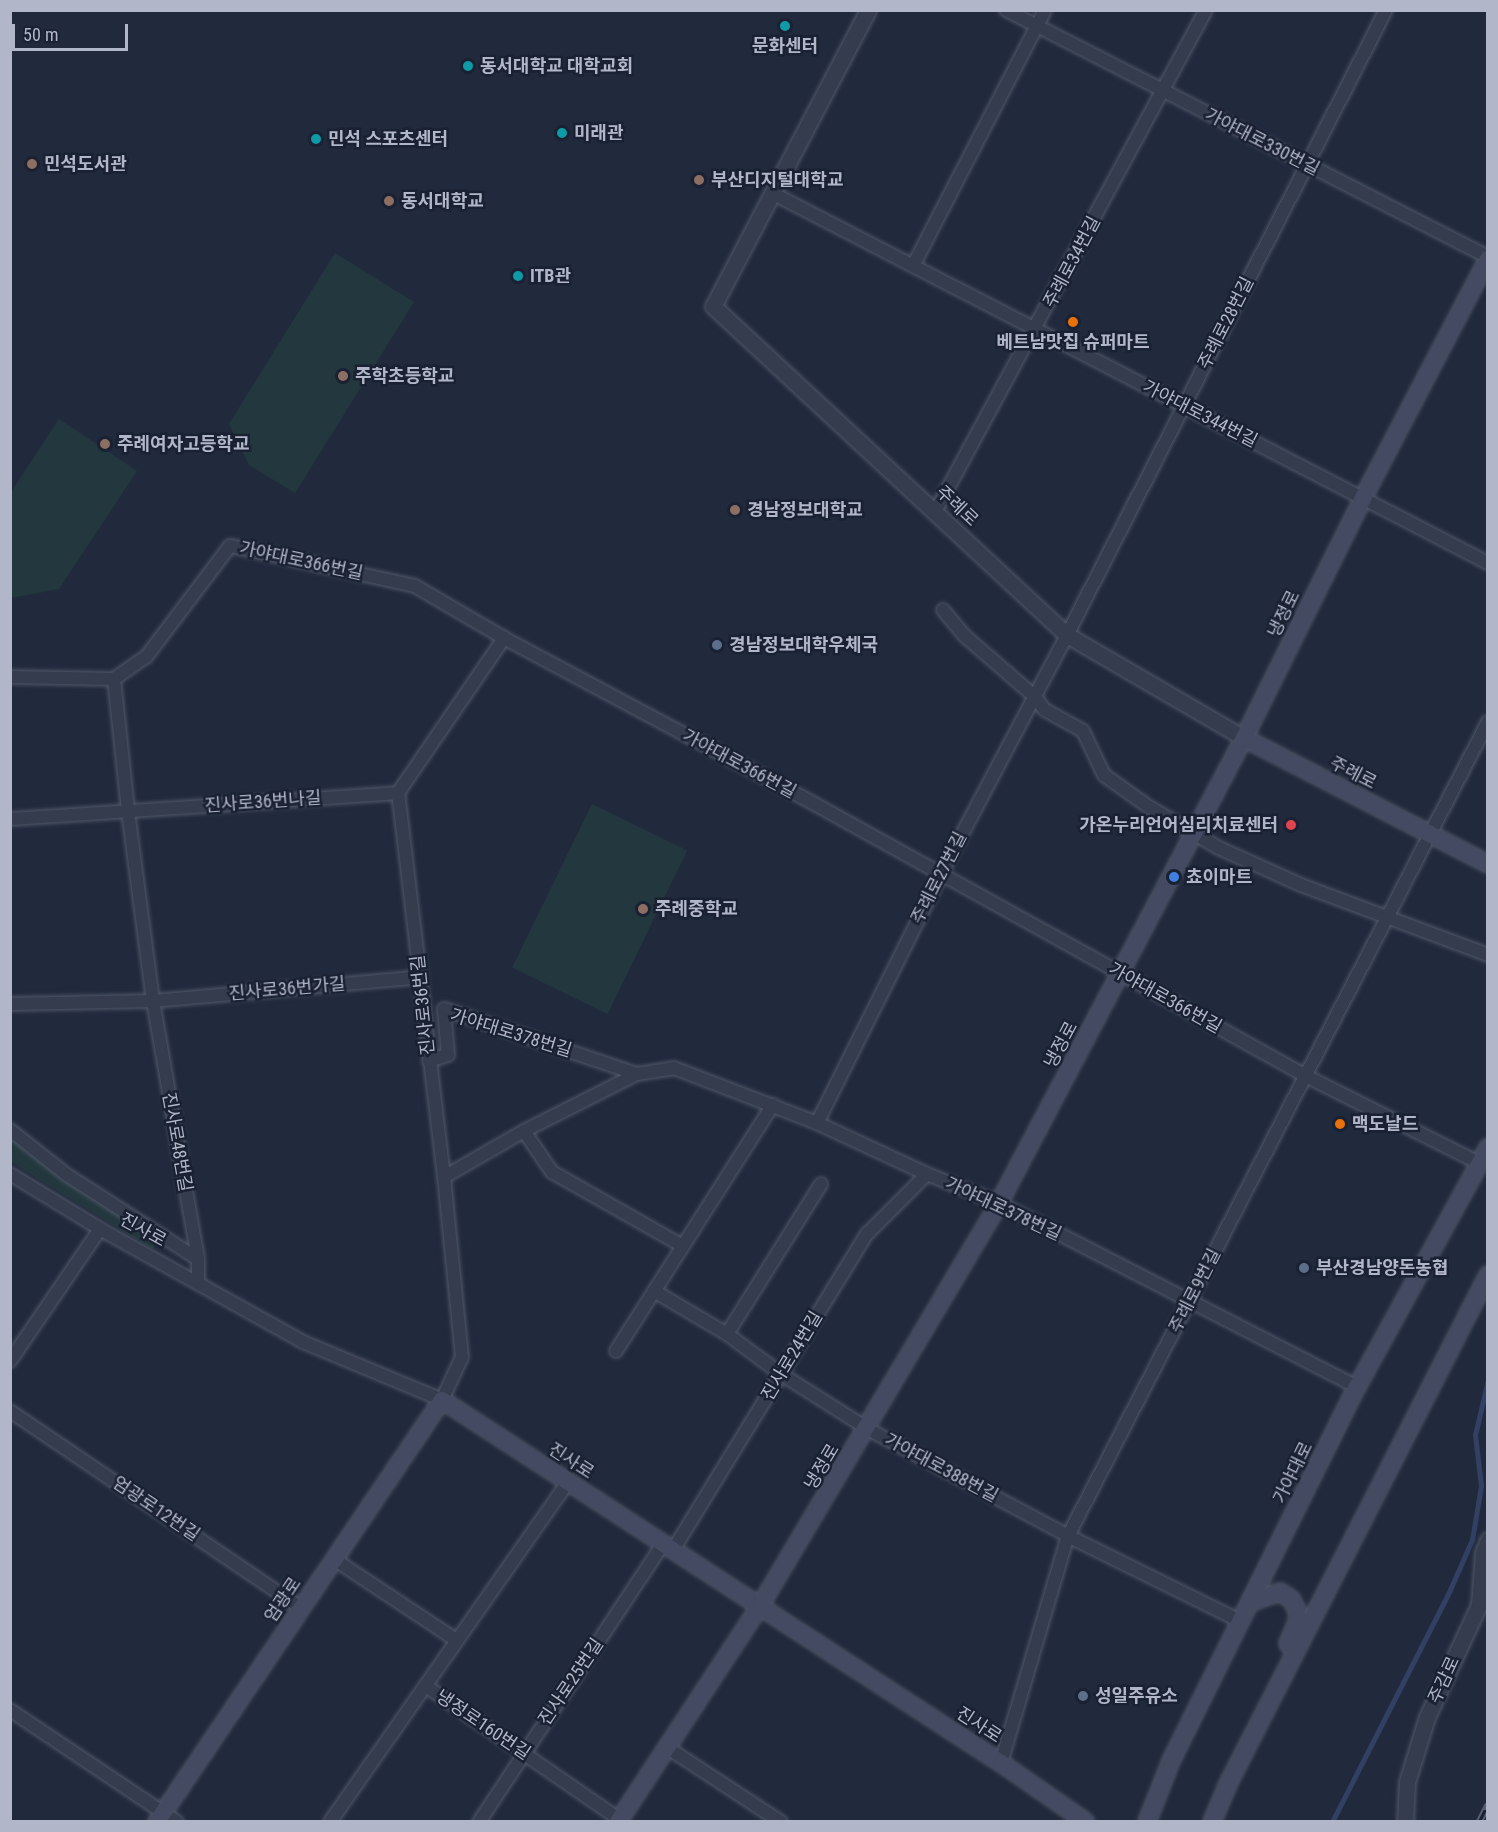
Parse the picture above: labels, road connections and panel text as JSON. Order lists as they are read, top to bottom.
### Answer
{
  "streets": {
    "main road": [
      "주례로",
      "냉정로",
      "진사로",
      "가야대로",
      "엄광로"
    ],
    "street": [
      "가야대로330번길",
      "주례로34번길",
      "주례로28번길",
      "가야대로344번길",
      "가야대로366번길",
      "진사로36번나길",
      "주례로27번길",
      "진사로36번가길",
      "진사로36번길",
      "가야대로378번길",
      "진사로48번길",
      "주례로9번길",
      "진사로24번길",
      "가야대로388번길",
      "엄광로12번길",
      "주감로",
      "진사로25번길",
      "냉정로160번길"
    ]
  },
  "crossings": [
    ["가야대로330번길", "주례로34번길"],
    ["가야대로330번길", "주례로28번길"],
    ["가야대로330번길", "냉정로"],
    ["주례로34번길", "가야대로344번길"],
    ["주례로34번길", "주례로"],
    ["주례로28번길", "가야대로344번길"],
    ["주례로28번길", "주례로"],
    ["주례로28번길", "주례로27번길"],
    ["가야대로344번길", "주례로"],
    ["가야대로344번길", "냉정로"],
    ["주례로", "냉정로"],
    ["주례로", "주례로27번길"],
    ["주례로", "주례로9번길"],
    ["가야대로366번길", "냉정로"],
    ["가야대로366번길", "주례로27번길"],
    ["가야대로366번길", "진사로48번길"],
    ["가야대로366번길", "주례로9번길"],
    ["가야대로366번길", "가야대로"],
    ["냉정로", "가야대로378번길"],
    ["냉정로", "진사로"],
    ["냉정로", "가야대로388번길"],
    ["냉정로", "냉정로160번길"],
    ["진사로36번나길", "진사로36번길"],
    ["진사로36번나길", "진사로48번길"],
    ["주례로27번길", "가야대로378번길"],
    ["진사로36번가길", "진사로36번길"],
    ["진사로36번가길", "진사로48번길"],
    ["진사로36번길", "가야대로378번길"],
    ["진사로36번길", "진사로"],
    ["진사로36번길", "엄광로"],
    ["가야대로378번길", "주례로9번길"],
    ["가야대로378번길", "진사로24번길"],
    ["가야대로378번길", "가야대로"],
    ["진사로48번길", "진사로"],
    ["진사로", "주례로9번길"],
    ["진사로", "진사로24번길"],
    ["진사로", "엄광로"],
    ["진사로", "진사로25번길"],
    ["주례로9번길", "가야대로388번길"],
    ["진사로24번길", "가야대로388번길"],
    ["진사로24번길", "진사로25번길"],
    ["가야대로388번길", "가야대로"],
    ["엄광로12번길", "엄광로"],
    ["진사로25번길", "냉정로160번길"]
  ],
  "places": [
    "문화센터",
    "동서대학교 대학교회",
    "미래관",
    "민석 스포츠센터",
    "민석도서관",
    "부산디지털대학교",
    "동서대학교",
    "ITB관",
    "베트남맛집 슈퍼마트",
    "주학초등학교",
    "주례여자고등학교",
    "경남정보대학교",
    "경남정보대학우체국",
    "가온누리언어심리치료센터",
    "쵸이마트",
    "주례중학교",
    "맥도날드",
    "부산경남양돈농협",
    "성일주유소"
  ],
  "scale_bar": "50 m"
}
